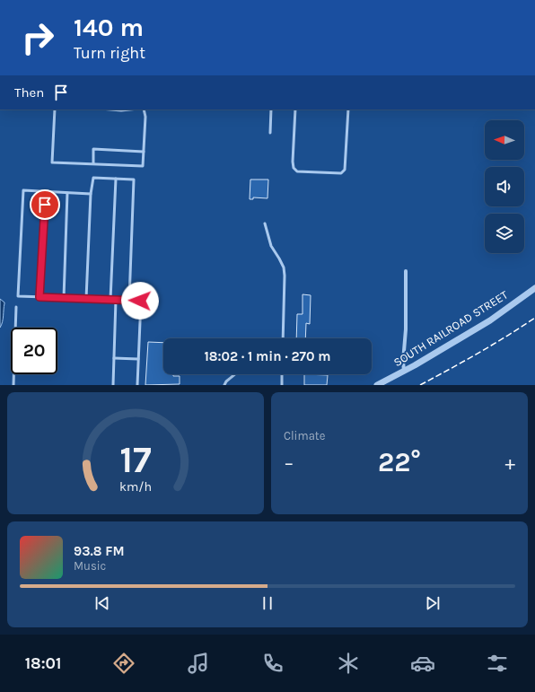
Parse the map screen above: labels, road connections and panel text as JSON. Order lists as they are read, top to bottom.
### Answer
{
  "streets": {
    "street": ["SOUTH RAILROAD STREET"]
  },
  "north": "left",
  "page": {
    "turn": ["140 m", "Turn right"],
    "then": "Then",
    "limit": "20",
    "trip": "18:02 · 1 min · 270 m",
    "tile": "Climate",
    "heat": ["−", "22°", "+"],
    "song": ["93.8 FM", "Music"],
    "tabs": "18:01",
    "gauge": ["17", "km/h"]
  }
}
